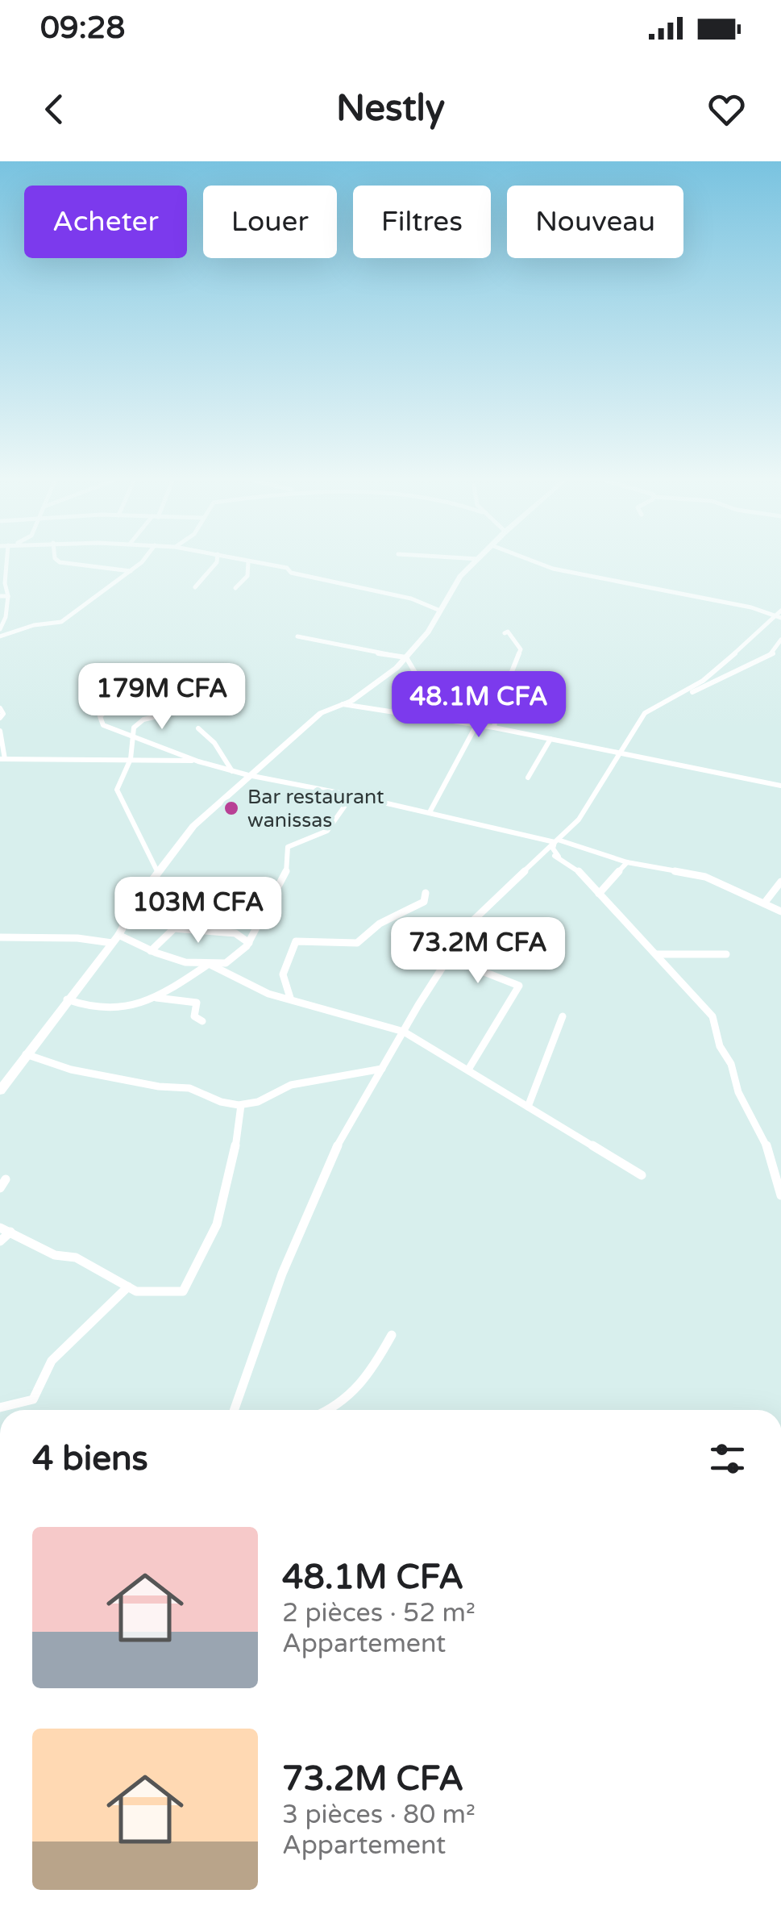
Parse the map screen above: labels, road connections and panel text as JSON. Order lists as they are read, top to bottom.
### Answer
{
  "places": ["Bar restaurant wanissas"],
  "page": {
    "status": "09:28",
    "header": "Nestly",
    "chip": [
      "Acheter",
      "Louer",
      "Filtres",
      "Nouveau"
    ],
    "price": [
      "179M CFA",
      "48.1M CFA",
      "103M CFA",
      "73.2M CFA"
    ],
    "heading": "4 biens",
    "list": [
      {
        "name": "48.1M CFA",
        "note": "2 pièces · 52 m² · Appartement"
      },
      {
        "name": "73.2M CFA",
        "note": "3 pièces · 80 m² · Appartement"
      }
    ]
  }
}
